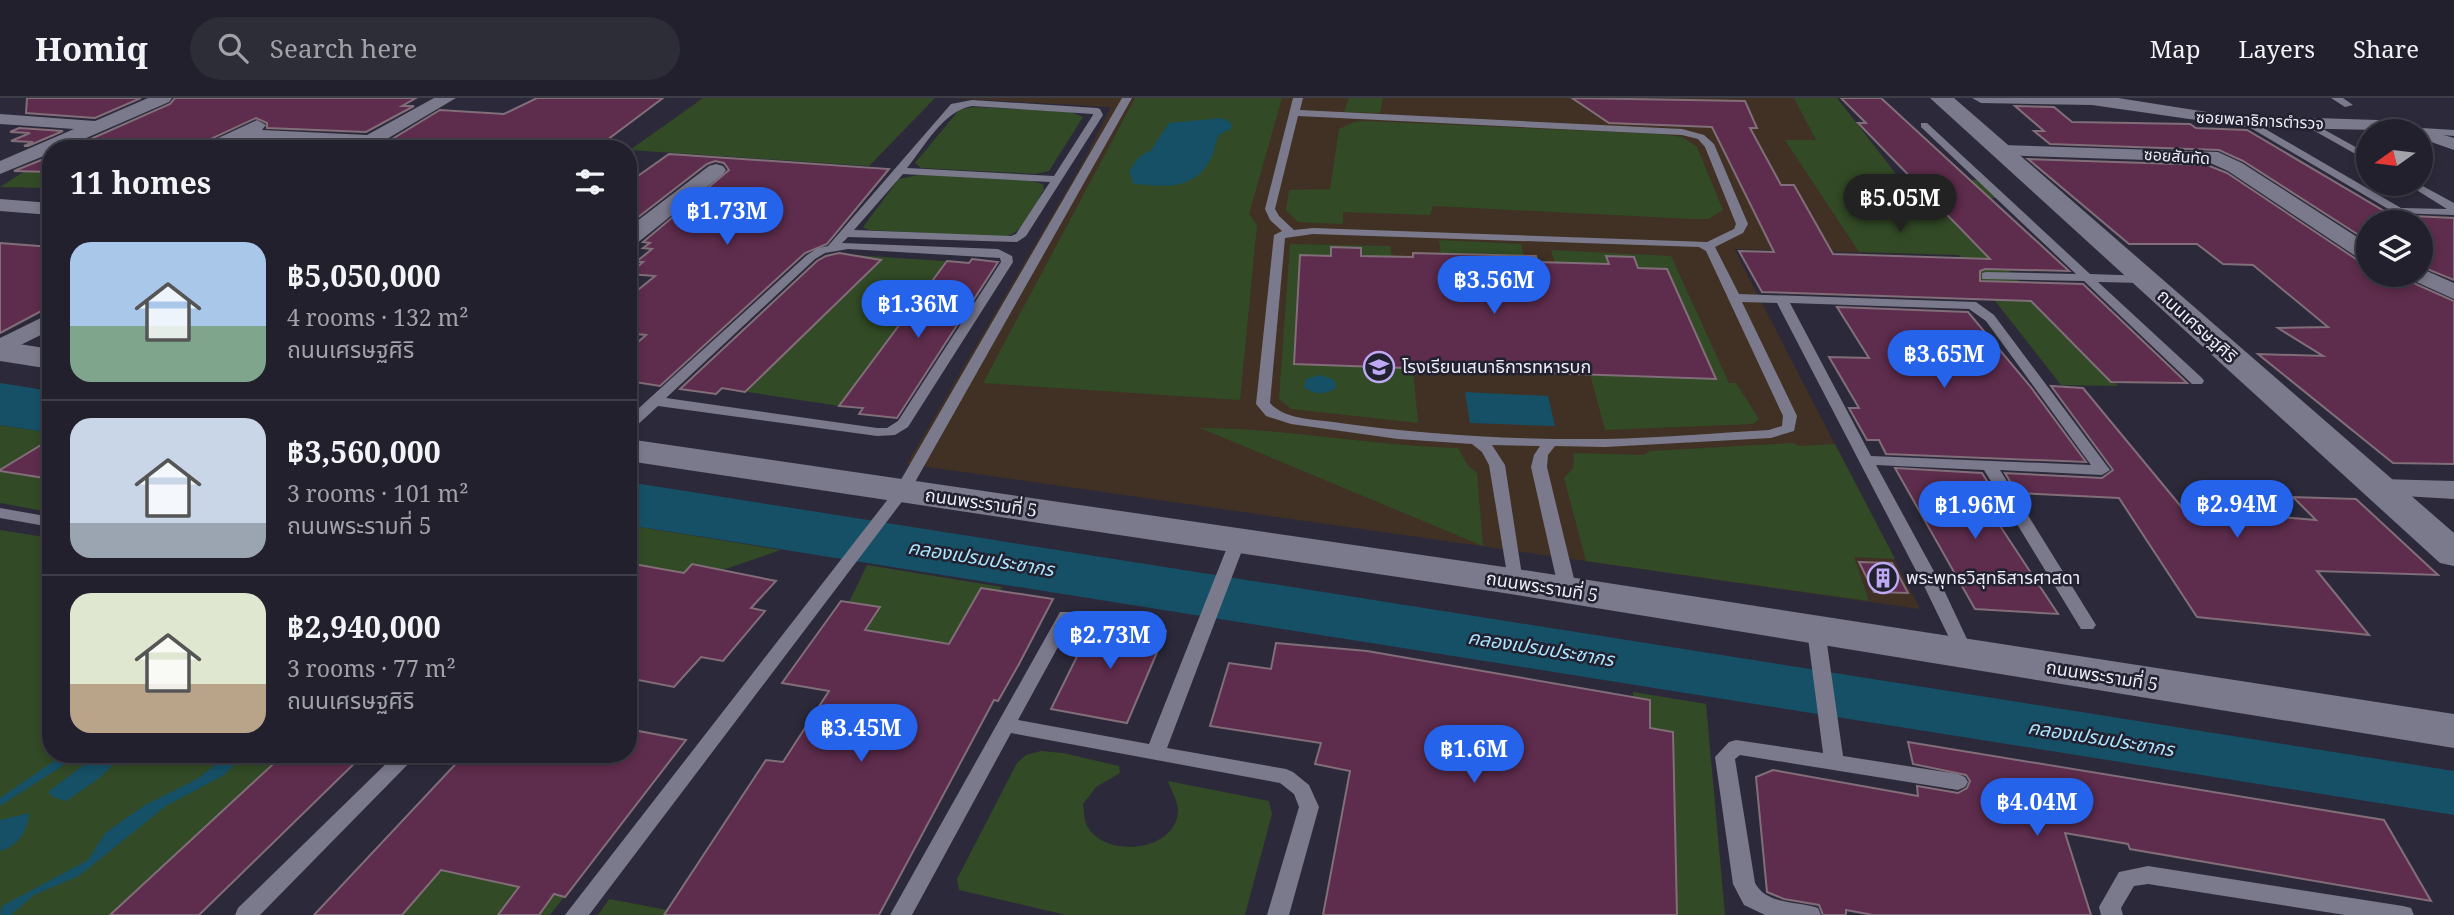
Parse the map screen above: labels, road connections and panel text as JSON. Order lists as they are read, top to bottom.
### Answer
{
  "streets": {
    "main road": ["ถนนเศรษฐศิริ", "ถนนพระรามที่ 5"],
    "street": ["ซอยพลาธิการตำรวจ", "ซอยสันทัด"]
  },
  "crossings": [
    ["ซอยสันทัด", "ถนนเศรษฐศิริ"]
  ],
  "water": ["คลองเปรมประชากร"],
  "places": {
    "school or university": ["โรงเรียนเสนาธิการทหารบก"],
    "building": ["พระพุทธวิสุทธิสารศาสดา"]
  },
  "north": "left",
  "page": {
    "header": "Homiq",
    "search": "Search here",
    "nav": ["Map", "Layers", "Share"],
    "heading": "11 homes",
    "price": [
      "฿5.05M",
      "฿1.73M",
      "฿3.56M",
      "฿1.36M",
      "฿3.65M",
      "฿2.94M",
      "฿1.96M",
      "฿2.73M",
      "฿3.45M",
      "฿1.6M",
      "฿4.04M"
    ],
    "list": [
      {
        "name": "฿5,050,000",
        "note": "4 rooms · 132 m² · ถนนเศรษฐศิริ"
      },
      {
        "name": "฿3,560,000",
        "note": "3 rooms · 101 m² · ถนนพระรามที่ 5"
      },
      {
        "name": "฿2,940,000",
        "note": "3 rooms · 77 m² · ถนนเศรษฐศิริ"
      }
    ]
  }
}
